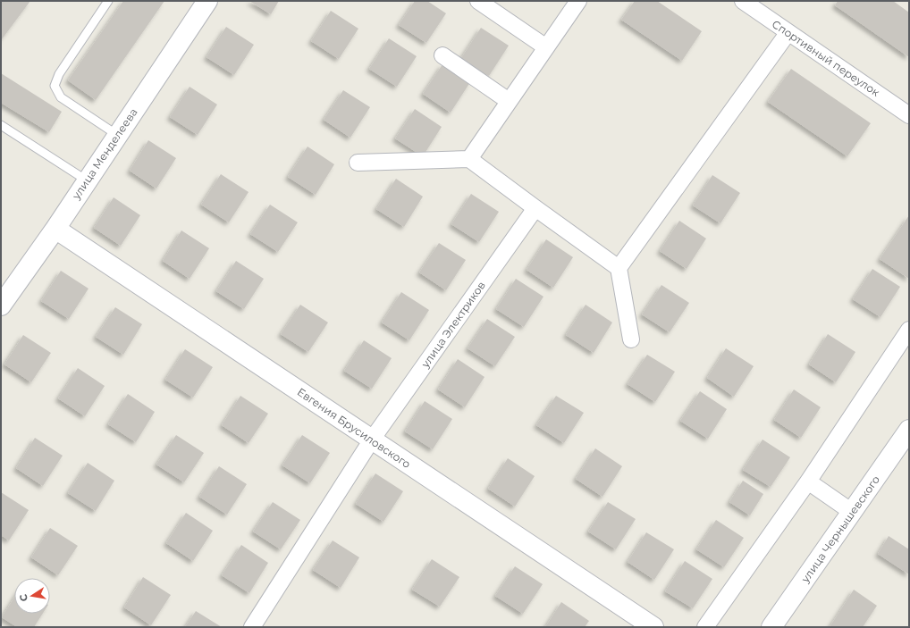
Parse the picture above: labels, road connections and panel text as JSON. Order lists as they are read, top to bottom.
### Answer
{
  "streets": {
    "street": [
      "Спортивный переулок",
      "улица Менделеева",
      "улица Электриков",
      "Евгения Брусиловского",
      "улица Чернышевского"
    ]
  },
  "crossings": [
    ["улица Менделеева", "Евгения Брусиловского"],
    ["улица Электриков", "Евгения Брусиловского"]
  ],
  "north": "left"
}
